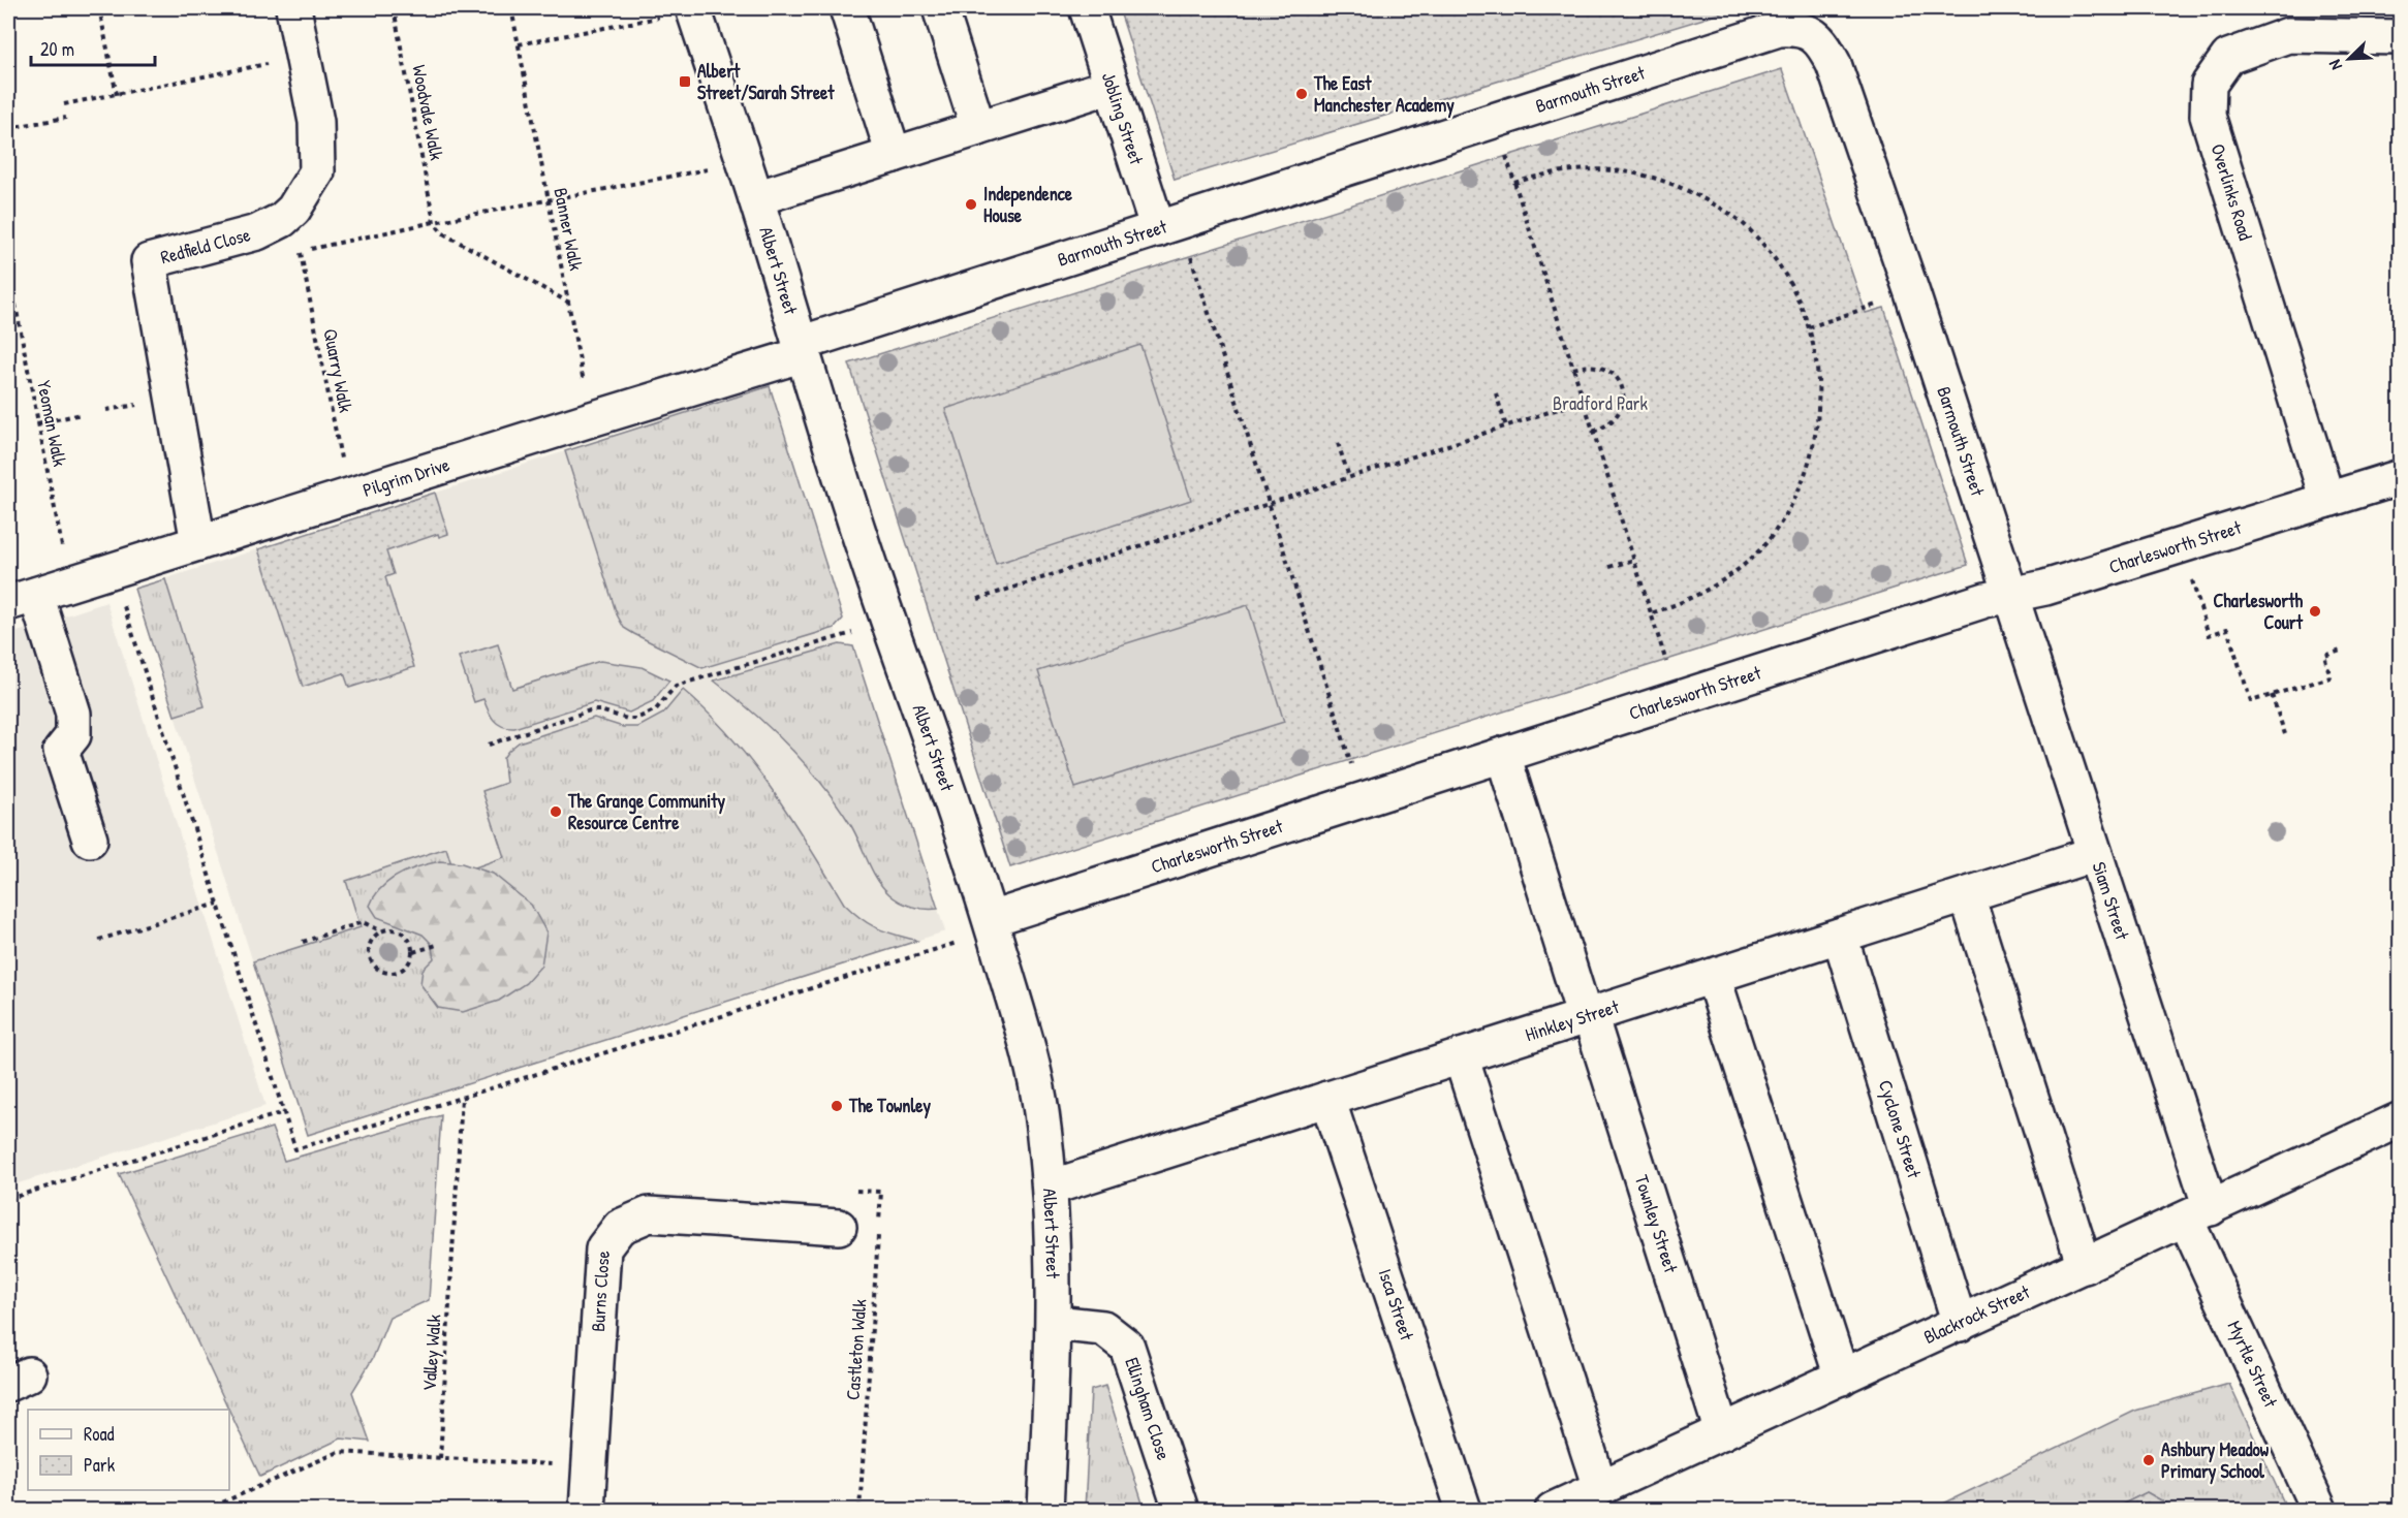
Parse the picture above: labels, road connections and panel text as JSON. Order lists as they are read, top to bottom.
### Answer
{
  "streets": {
    "street": [
      "Barmouth Street",
      "Jobling Street",
      "Overlinks Road",
      "Redfield Close",
      "Albert Street",
      "Pilgrim Drive",
      "Charlesworth Street",
      "Siam Street",
      "Hinkley Street",
      "Cyclone Street",
      "Townley Street",
      "Burns Close",
      "Isca Street",
      "Blackrock Street",
      "Myrtle Street",
      "Ellingham Close"
    ],
    "path": [
      "Woodvale Walk",
      "Banner Walk",
      "Quarry Walk",
      "Yeoman Walk",
      "Castleton Walk",
      "Valley Walk"
    ]
  },
  "crossings": [
    ["Barmouth Street", "Jobling Street"],
    ["Barmouth Street", "Albert Street"],
    ["Barmouth Street", "Pilgrim Drive"],
    ["Barmouth Street", "Charlesworth Street"],
    ["Barmouth Street", "Siam Street"],
    ["Woodvale Walk", "Quarry Walk"],
    ["Overlinks Road", "Charlesworth Street"],
    ["Banner Walk", "Pilgrim Drive"],
    ["Redfield Close", "Pilgrim Drive"],
    ["Albert Street", "Pilgrim Drive"],
    ["Albert Street", "Charlesworth Street"],
    ["Albert Street", "Hinkley Street"],
    ["Albert Street", "Ellingham Close"],
    ["Quarry Walk", "Pilgrim Drive"],
    ["Yeoman Walk", "Pilgrim Drive"],
    ["Charlesworth Street", "Siam Street"],
    ["Charlesworth Street", "Townley Street"],
    ["Siam Street", "Hinkley Street"],
    ["Siam Street", "Blackrock Street"],
    ["Siam Street", "Myrtle Street"],
    ["Hinkley Street", "Cyclone Street"],
    ["Hinkley Street", "Townley Street"],
    ["Hinkley Street", "Isca Street"],
    ["Cyclone Street", "Blackrock Street"],
    ["Townley Street", "Blackrock Street"],
    ["Blackrock Street", "Myrtle Street"]
  ],
  "parks": ["Bradford Park"],
  "places": {
    "transit": ["Albert Street/Sarah Street"],
    "other": [
      "The East Manchester Academy",
      "Independence House",
      "Charlesworth Court",
      "The Grange Community Resource Centre",
      "The Townley",
      "Ashbury Meadow Primary School"
    ]
  },
  "legend": ["Road", "Park"],
  "scale_bar": "20 m",
  "north": "bottom left"
}
